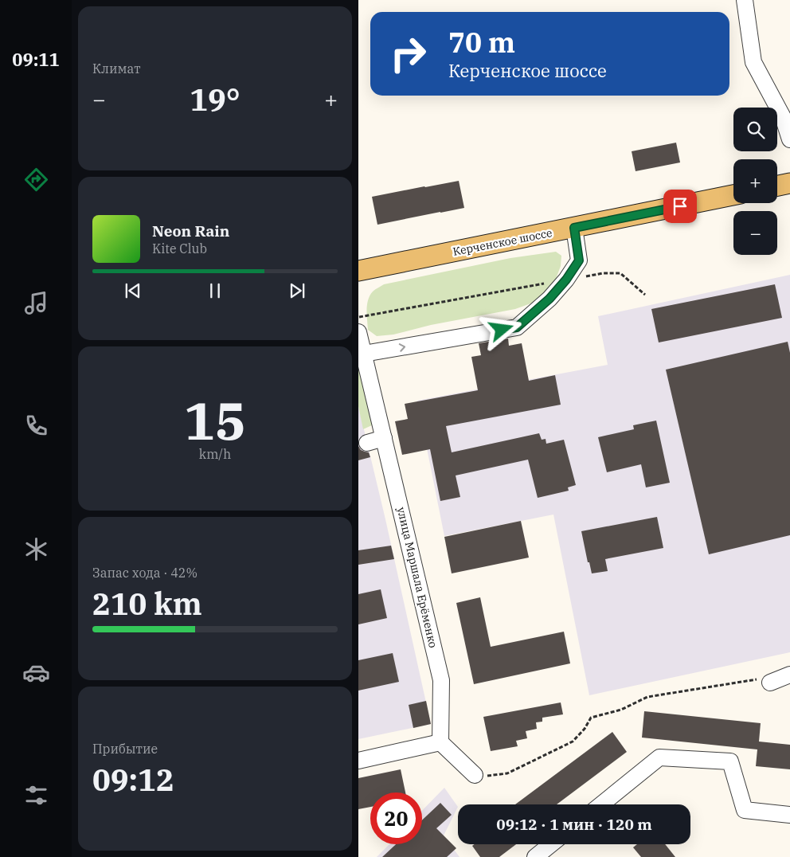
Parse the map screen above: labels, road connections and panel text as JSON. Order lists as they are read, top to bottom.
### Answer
{
  "streets": {
    "main road": ["Керченское шоссе"],
    "street": ["улица Маршала Ерёменко"]
  },
  "page": {
    "tabs": "09:11",
    "tile": [
      "Климат",
      ["15", "km/h"],
      ["Запас хода · 42%", "210 km"],
      ["Прибытие", "09:12"]
    ],
    "turn": ["70 m", "Керченское шоссе"],
    "heat": ["−", "19°", "+"],
    "map_buttons": ["+", "−"],
    "song": ["Neon Rain", "Kite Club"],
    "limit": "20",
    "trip": "09:12 · 1 мин · 120 m"
  }
}
